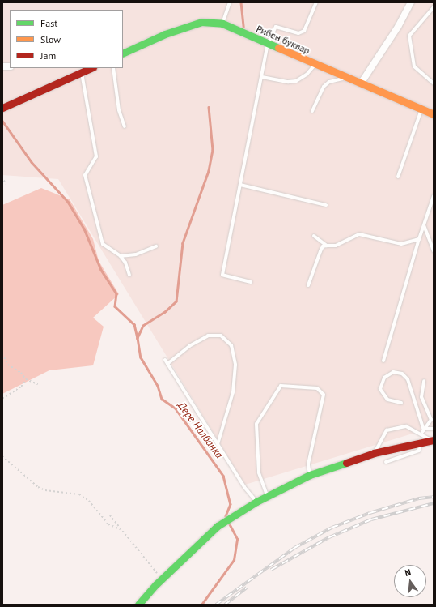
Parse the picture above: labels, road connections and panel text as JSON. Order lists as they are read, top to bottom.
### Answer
{
  "streets": {
    "street": ["Рибен буквар"]
  },
  "water": ["Дере Налбанка"],
  "legend": ["Fast", "Slow", "Jam"],
  "north": "top"
}
